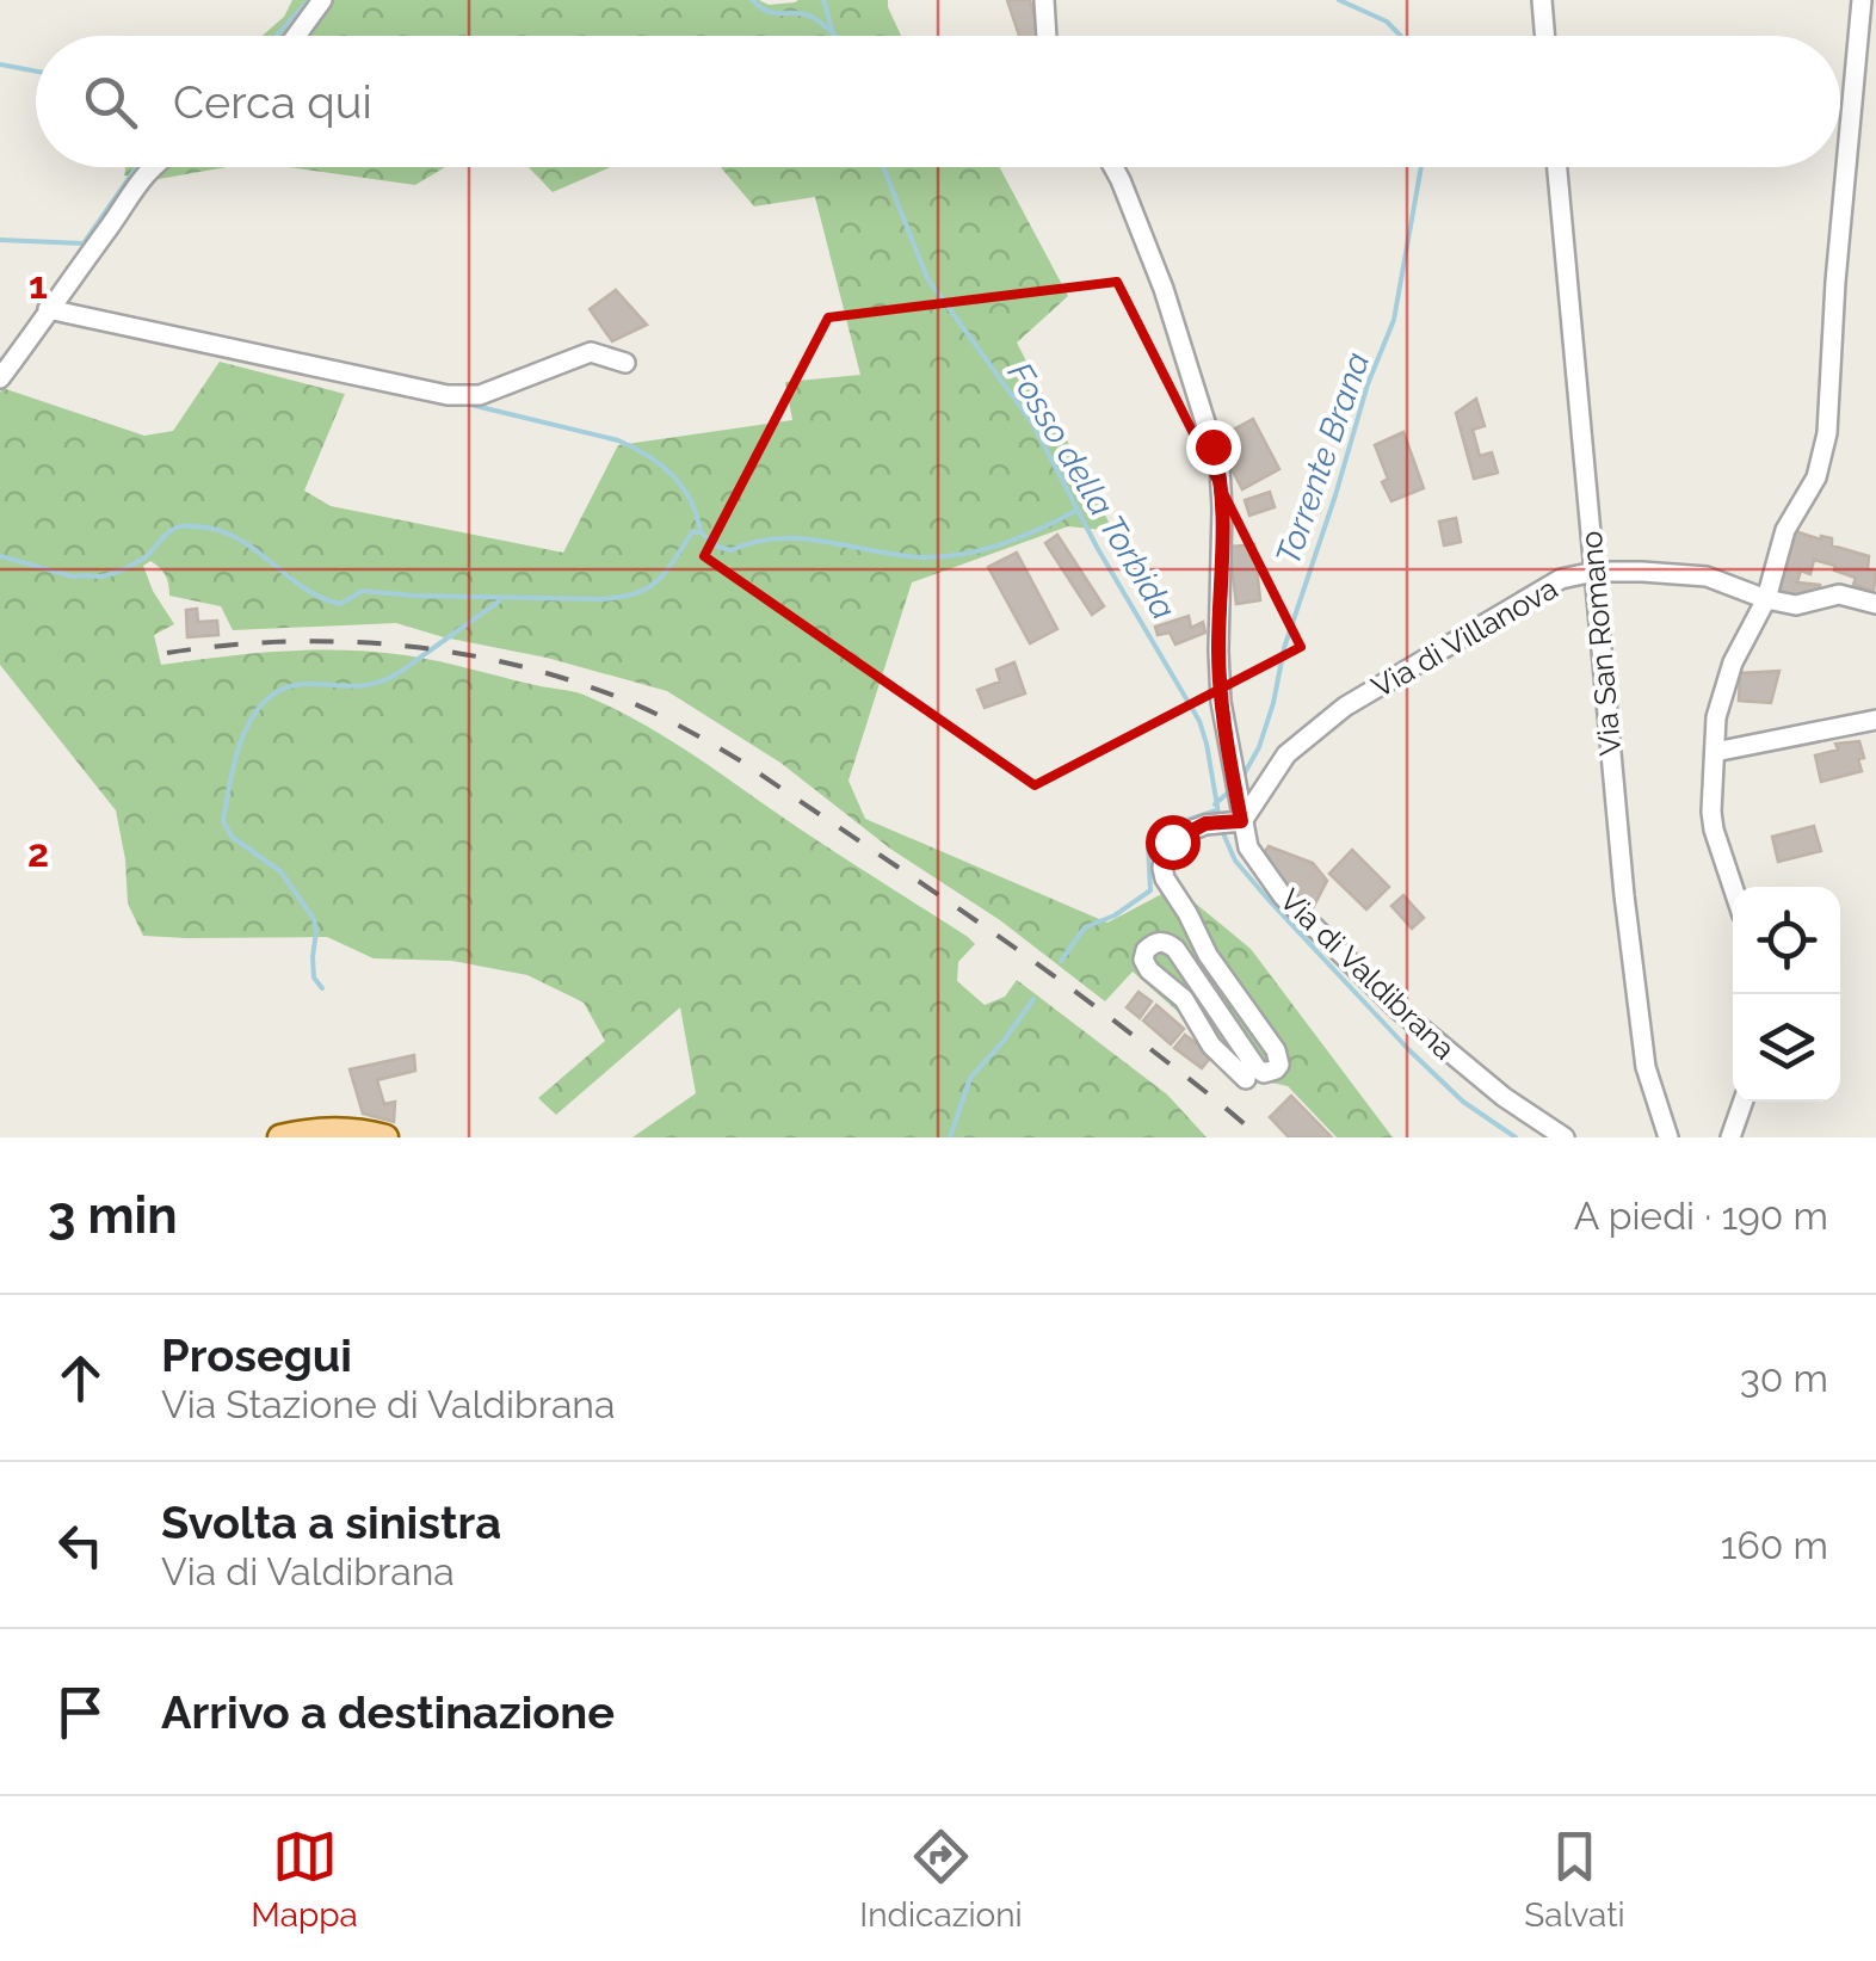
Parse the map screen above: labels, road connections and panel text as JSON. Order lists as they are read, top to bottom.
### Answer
{
  "streets": {
    "street": ["Via di Villanova", "Via San Romano", "Via di Valdibrana"]
  },
  "crossings": [
    ["Via di Villanova", "Via San Romano"],
    ["Via di Villanova", "Via di Valdibrana"]
  ],
  "water": ["Torrente Brana", "Fosso della Torbida"],
  "page": {
    "search": "Cerca qui",
    "heading": ["3 min", "A piedi · 190 m"],
    "list": [
      ["Prosegui", "Via Stazione di Valdibrana", "30 m"],
      ["Svolta a sinistra", "Via di Valdibrana", "160 m"],
      "Arrivo a destinazione"
    ],
    "nav": ["Mappa", "Indicazioni", "Salvati"]
  },
  "grid": {
    "rows": ["1", "2"]
  }
}
